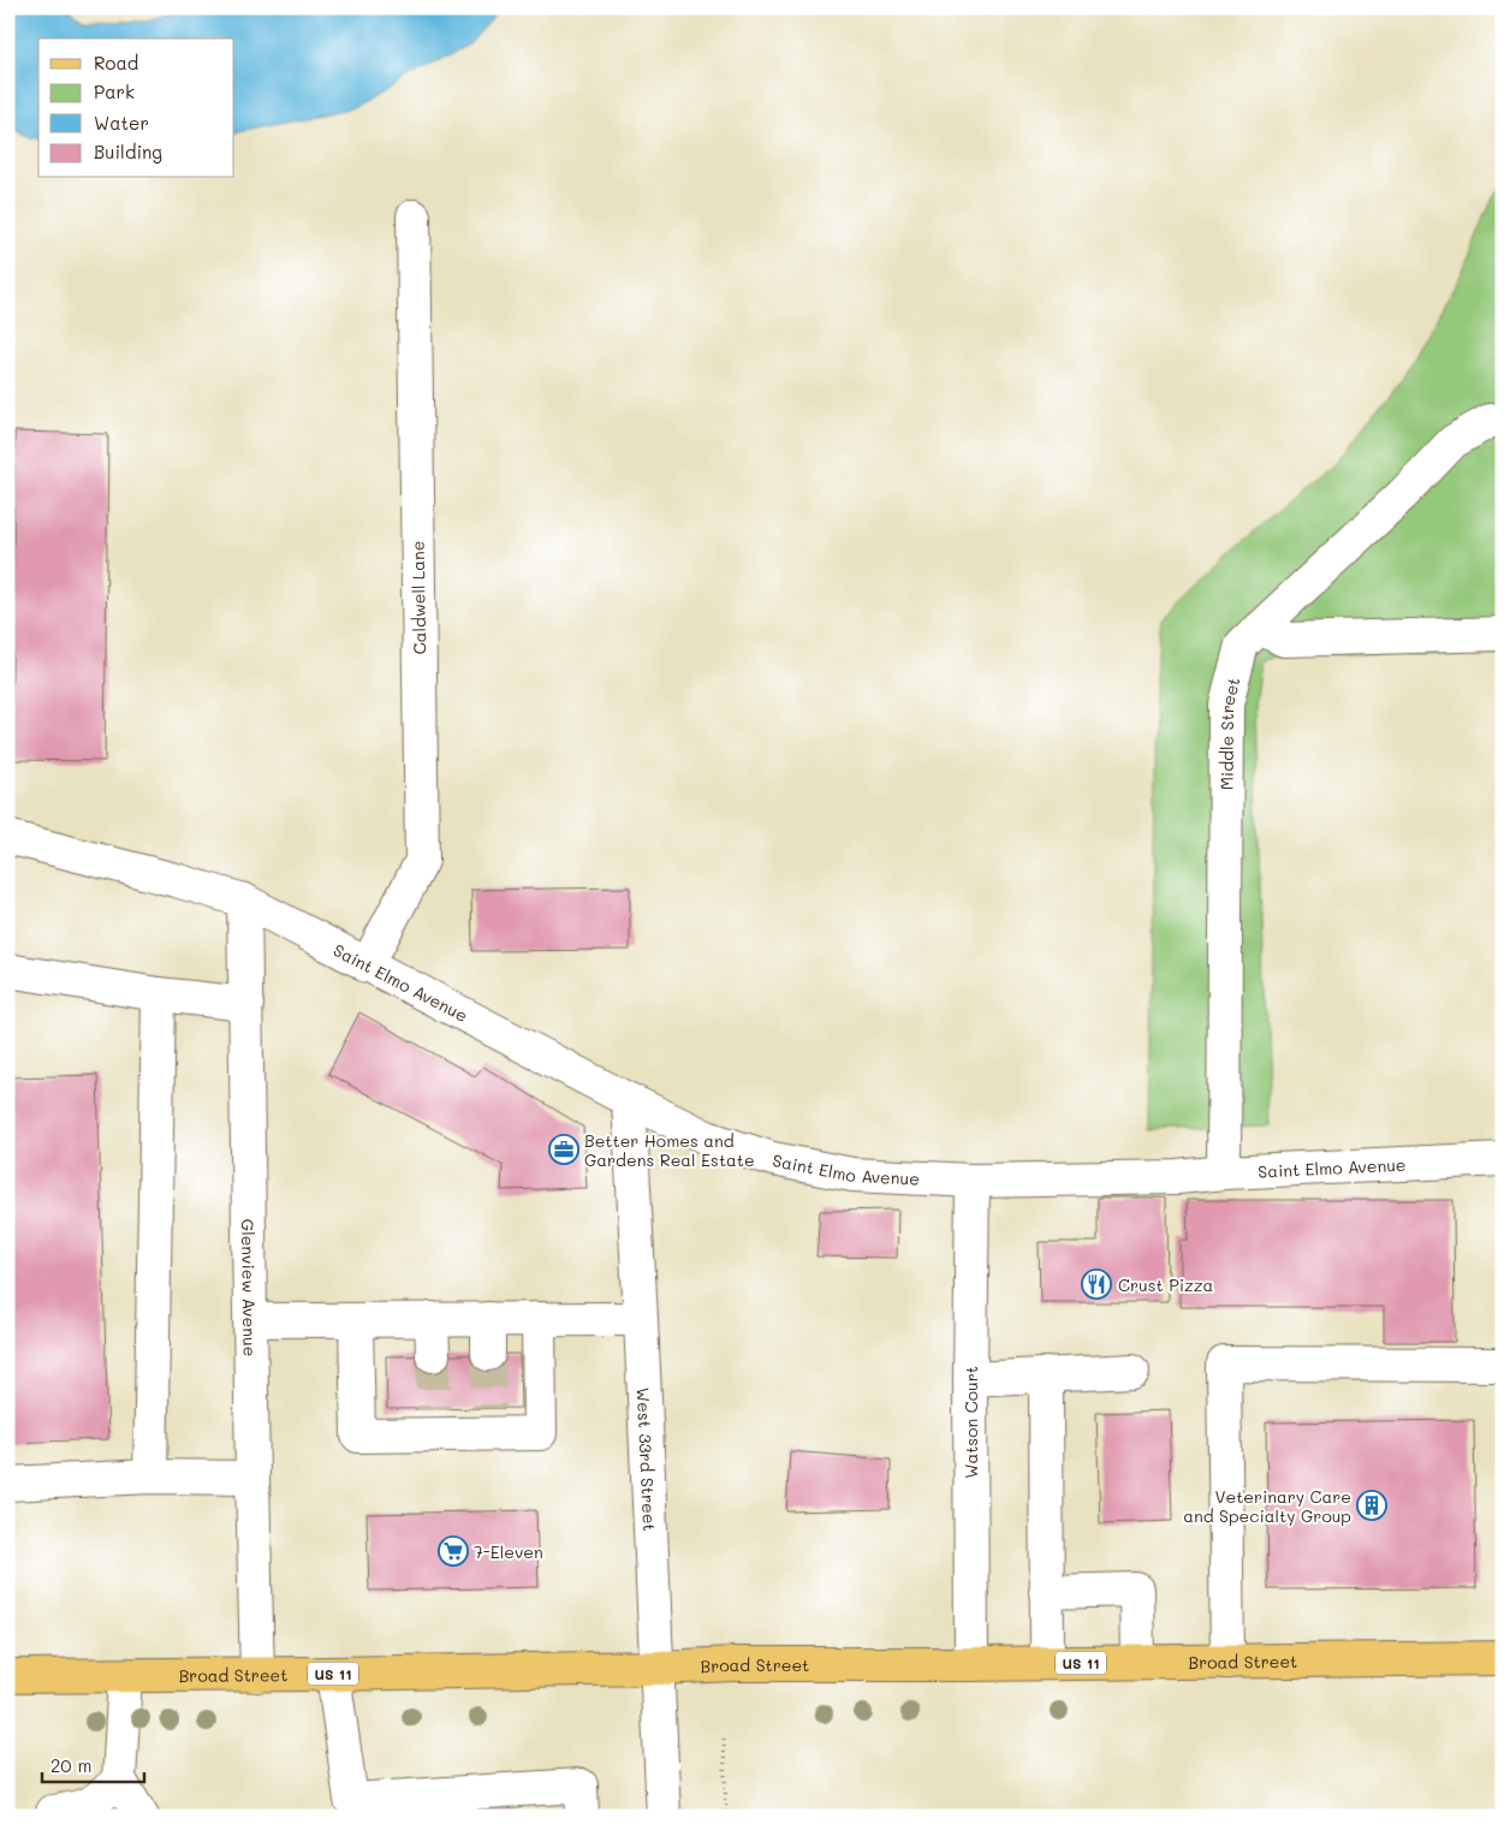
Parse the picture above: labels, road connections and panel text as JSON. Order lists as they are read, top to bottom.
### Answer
{
  "streets": {
    "main road": ["Broad Street", "US 11"],
    "street": [
      "Caldwell Lane",
      "Middle Street",
      "Saint Elmo Avenue",
      "Glenview Avenue",
      "Watson Court",
      "West 33rd Street"
    ]
  },
  "crossings": [
    ["Caldwell Lane", "Saint Elmo Avenue"],
    ["Middle Street", "Saint Elmo Avenue"],
    ["Saint Elmo Avenue", "Glenview Avenue"],
    ["Saint Elmo Avenue", "Watson Court"],
    ["Saint Elmo Avenue", "West 33rd Street"],
    ["Glenview Avenue", "Broad Street"],
    ["Watson Court", "Broad Street"],
    ["West 33rd Street", "Broad Street"]
  ],
  "places": {
    "office": ["Better Homes and Gardens Real Estate"],
    "restaurant": ["Crust Pizza"],
    "building": ["Veterinary Care and Specialty Group"],
    "supermarket": ["7-Eleven"]
  },
  "legend": [
    "Road",
    "Park",
    "Water",
    "Building"
  ],
  "scale_bar": "20 m"
}
